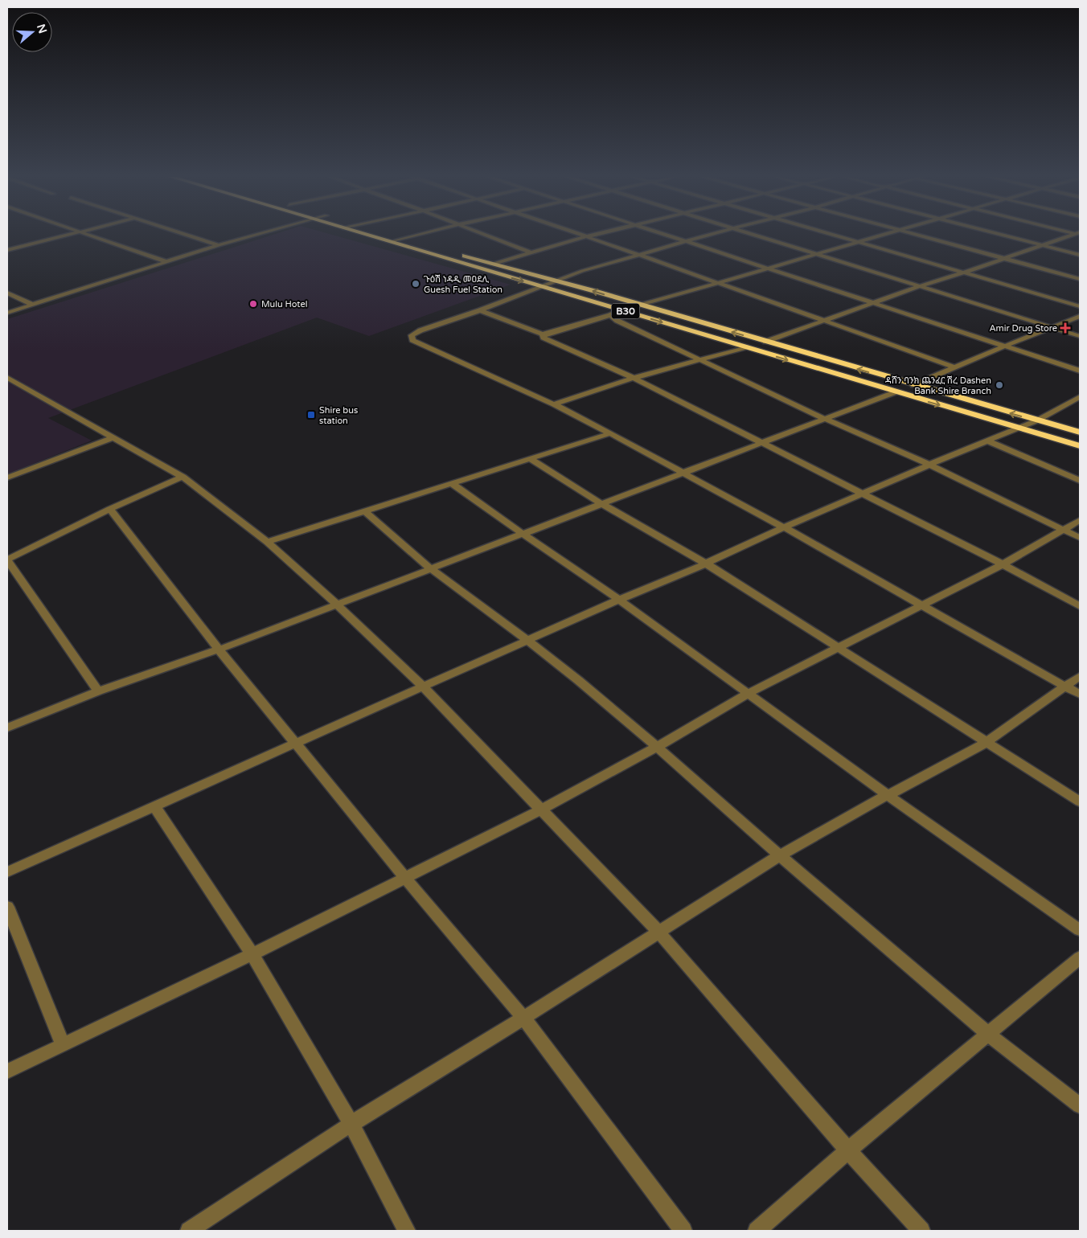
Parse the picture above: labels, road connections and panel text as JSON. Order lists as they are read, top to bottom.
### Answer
{
  "streets": {
    "highway": ["B30"]
  },
  "places": {
    "other": ["ጉዕሽ ነዳዲ መዐደሊ Guesh Fuel Station", "Mulu Hotel", "ዳሸን ባንክ ጨንፈር ሽረ Dashen Bank Shire Branch"],
    "health": ["Amir Drug Store"],
    "transit": ["Shire bus station"]
  },
  "north": "right"
}
